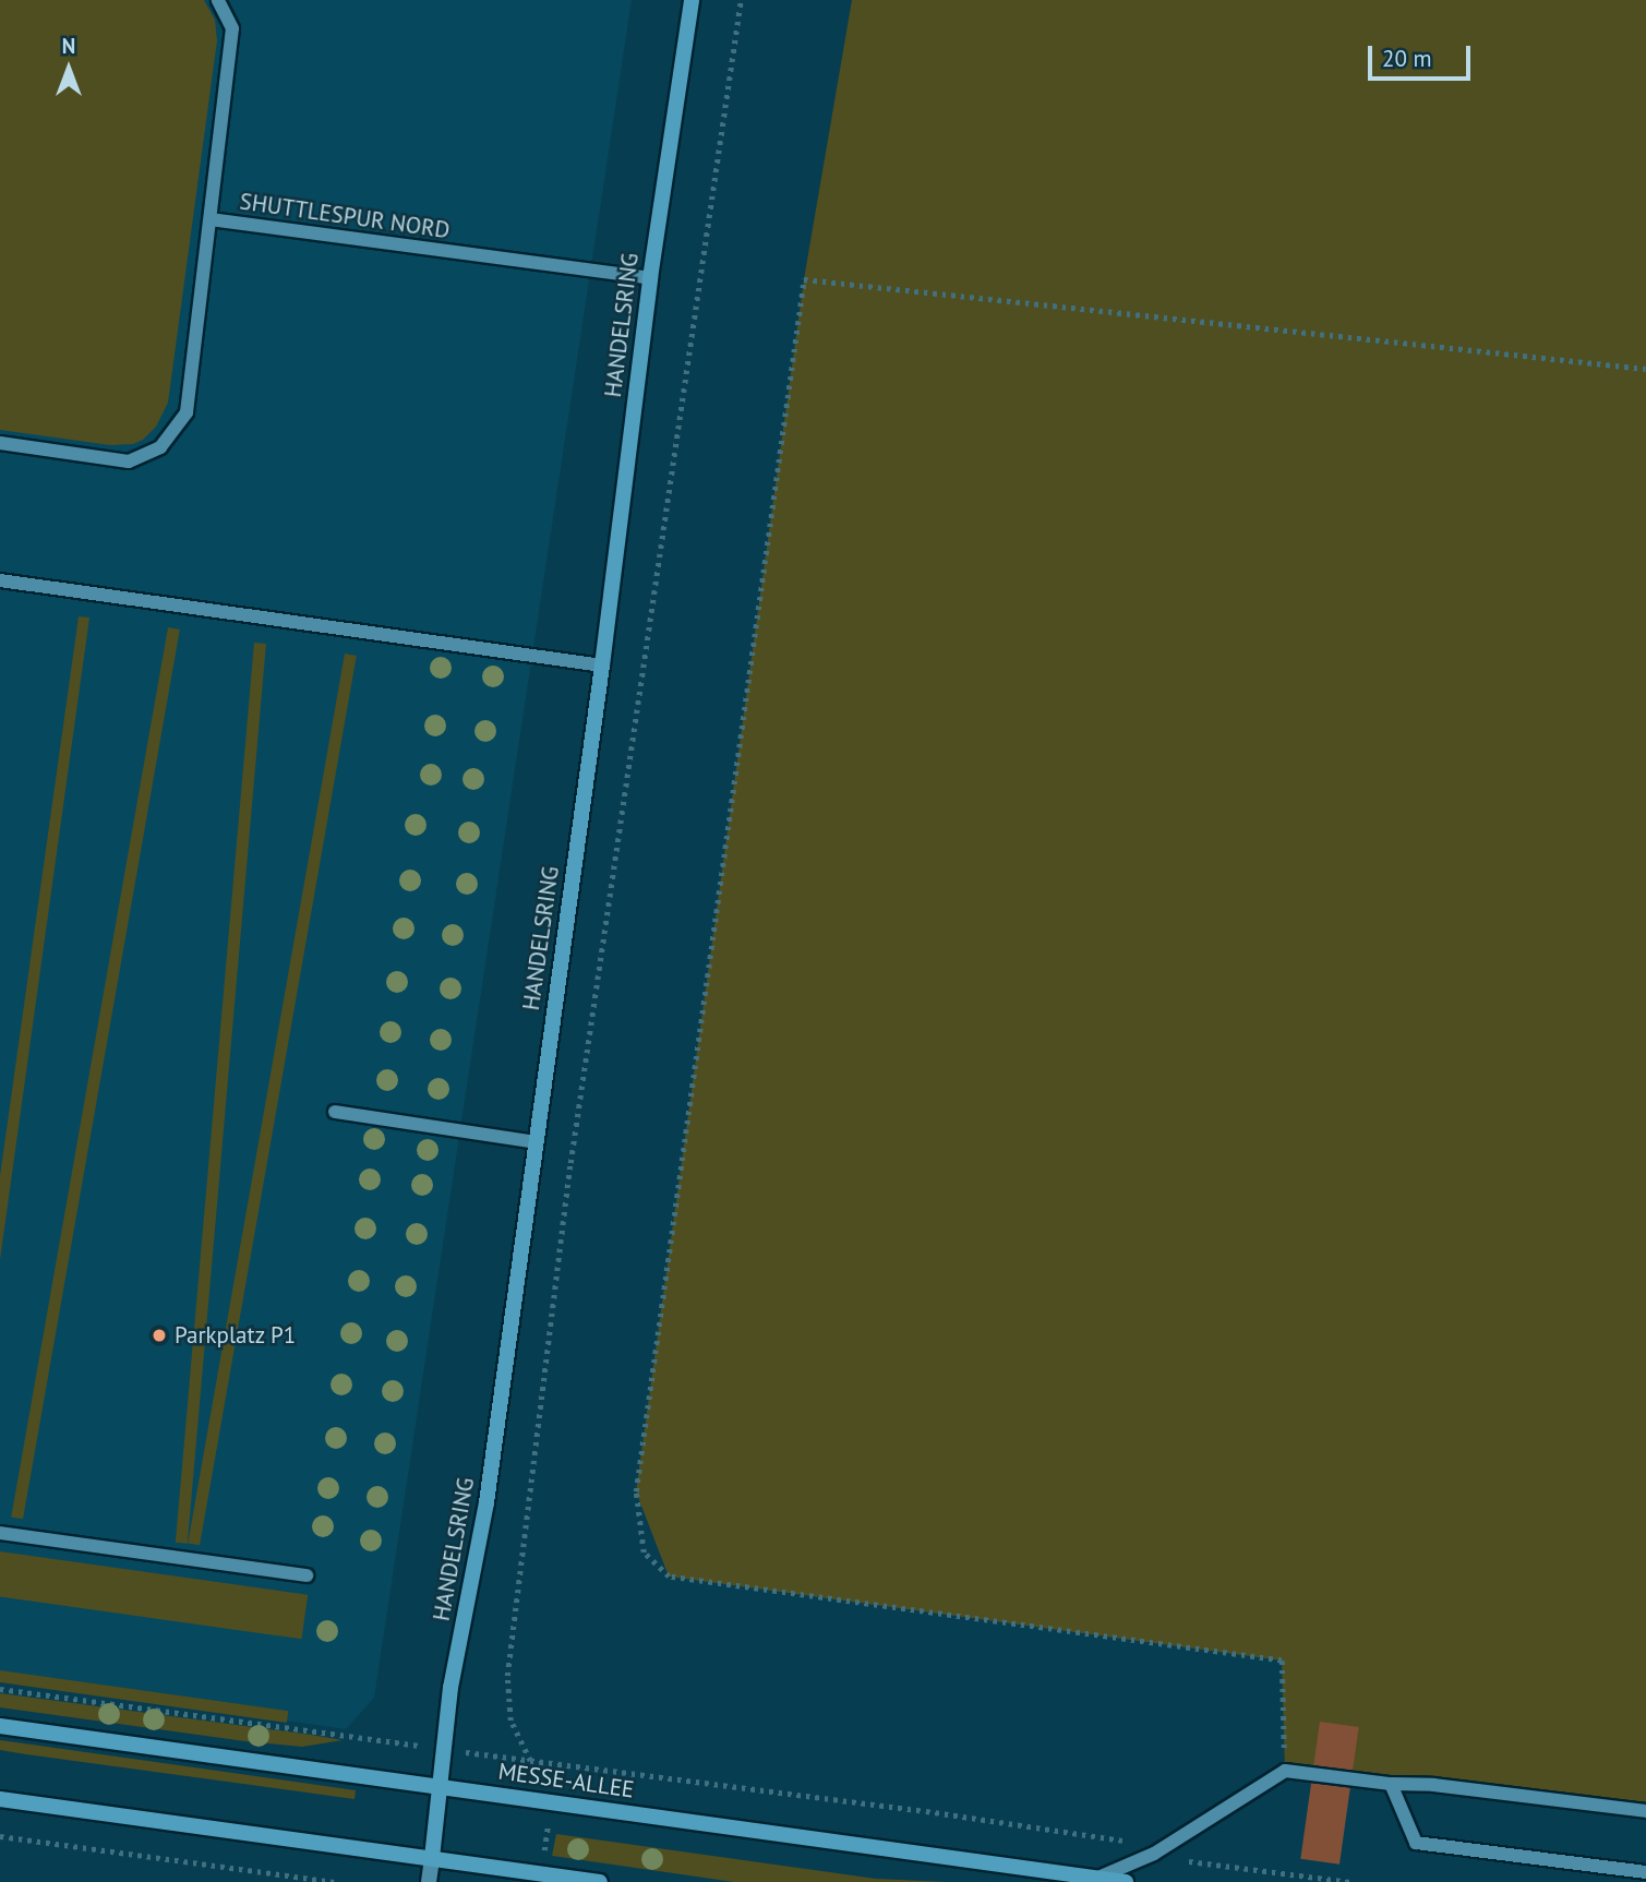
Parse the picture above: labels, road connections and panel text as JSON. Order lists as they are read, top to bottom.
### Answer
{
  "streets": {
    "main road": ["HANDELSRING", "MESSE-ALLEE"],
    "lane": ["SHUTTLESPUR NORD"]
  },
  "crossings": [
    ["SHUTTLESPUR NORD", "HANDELSRING"],
    ["HANDELSRING", "MESSE-ALLEE"]
  ],
  "places": ["Parkplatz P1"],
  "scale_bar": "20 m",
  "north": "top"
}
